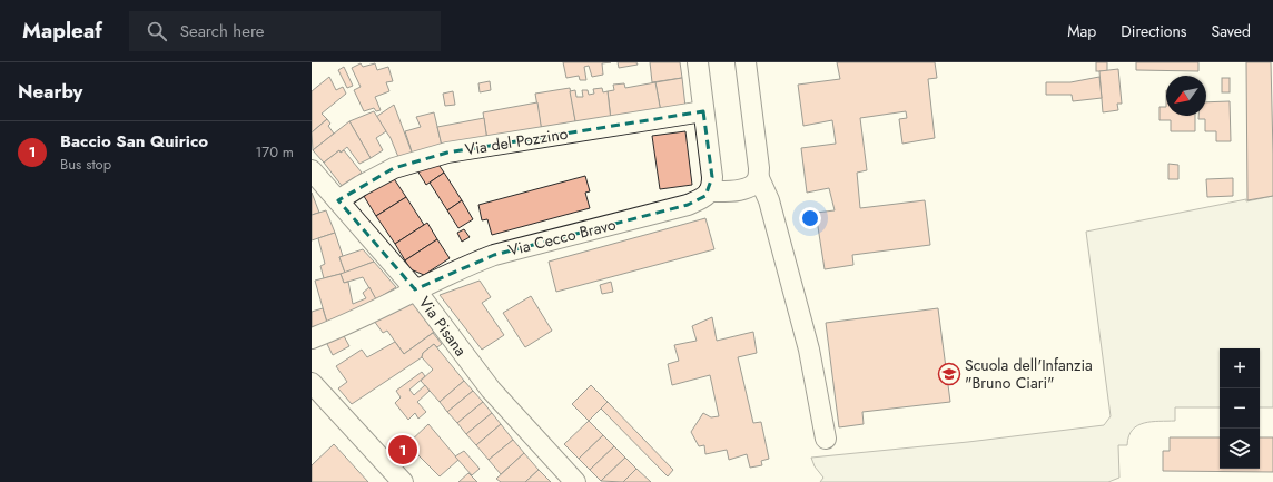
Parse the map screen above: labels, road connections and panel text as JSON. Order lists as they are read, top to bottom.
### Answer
{
  "streets": {
    "street": ["Via del Pozzino", "Via Cecco Bravo", "Via Pisana"]
  },
  "crossings": [
    ["Via del Pozzino", "Via Pisana"],
    ["Via Cecco Bravo", "Via Pisana"]
  ],
  "places": {
    "school or university": ["Scuola dell'Infanzia \"Bruno Ciari\""]
  },
  "north": "bottom left",
  "page": {
    "header": "Mapleaf",
    "search": "Search here",
    "nav": ["Map", "Directions", "Saved"],
    "heading": "Nearby",
    "list": [
      {
        "mark": "1",
        "name": "Baccio San Quirico",
        "note": "Bus stop",
        "value": "170 m"
      }
    ],
    "map_buttons": ["+", "−"],
    "pins": "1"
  }
}
